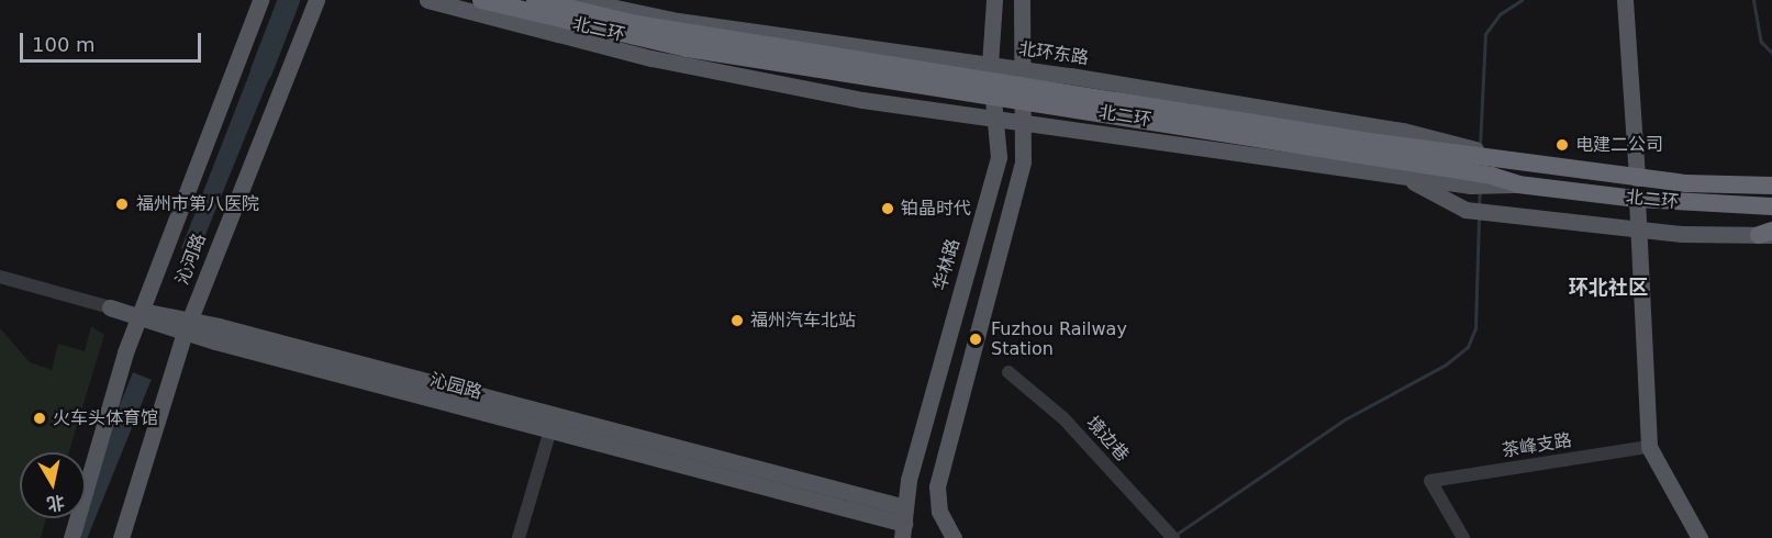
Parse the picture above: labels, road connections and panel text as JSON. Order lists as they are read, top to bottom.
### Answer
{
  "streets": {
    "highway": ["北二环"],
    "main road": [
      "北环东路",
      "沁河路",
      "华林路",
      "沁园路"
    ],
    "street": ["境边巷", "茶峰支路"]
  },
  "crossings": [
    ["北二环", "北环东路"],
    ["北环东路", "华林路"],
    ["沁河路", "沁园路"],
    ["华林路", "沁园路"]
  ],
  "districts": ["环北社区"],
  "places": [
    "电建二公司",
    "福州市第八医院",
    "铂晶时代",
    "福州汽车北站",
    "Fuzhou Railway Station",
    "火车头体育馆"
  ],
  "scale_bar": "100 m",
  "north": "bottom"
}
